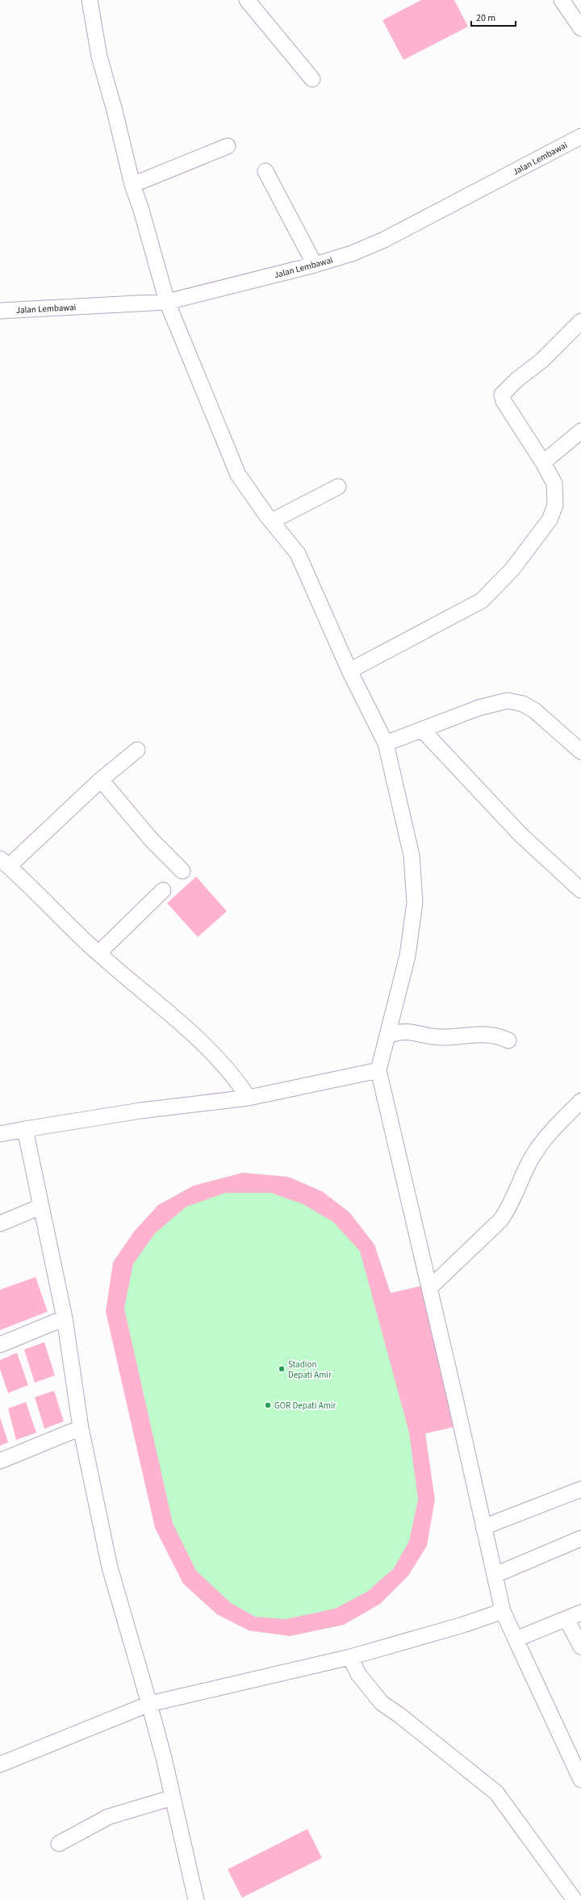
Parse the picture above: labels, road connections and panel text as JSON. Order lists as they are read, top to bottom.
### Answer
{
  "streets": {
    "street": ["Jalan Lembawai"]
  },
  "places": ["Stadion Depati Amir", "GOR Depati Amir"],
  "scale_bar": "20 m"
}
